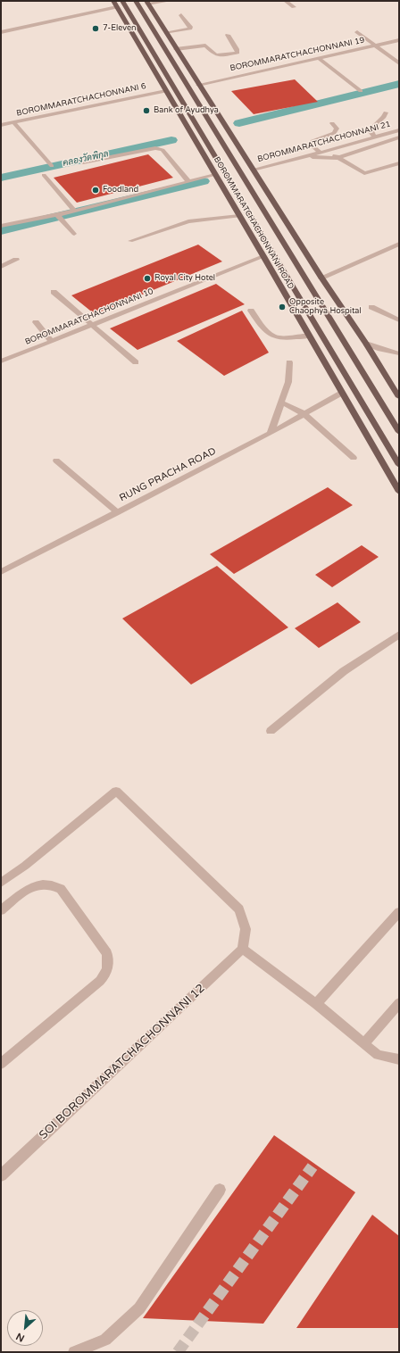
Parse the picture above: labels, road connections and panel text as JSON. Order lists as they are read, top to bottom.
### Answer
{
  "streets": {
    "main road": ["BOROMMARATCHACHONNANI ROAD"],
    "street": [
      "BOROMMARATCHACHONNANI 19",
      "BOROMMARATCHACHONNANI 6",
      "BOROMMARATCHACHONNANI 21",
      "BOROMMARATCHACHONNANI 10",
      "RUNG PRACHA ROAD",
      "SOI BOROMMARATCHACHONNANI 12"
    ]
  },
  "crossings": [
    ["BOROMMARATCHACHONNANI 6", "BOROMMARATCHACHONNANI ROAD"],
    ["BOROMMARATCHACHONNANI ROAD", "BOROMMARATCHACHONNANI 10"],
    ["BOROMMARATCHACHONNANI ROAD", "RUNG PRACHA ROAD"]
  ],
  "water": ["คลองวัดพิกุล"],
  "places": [
    "7-Eleven",
    "Bank of Ayudhya",
    "Foodland",
    "Royal City Hotel",
    "Opposite Chaophya Hospital"
  ],
  "north": "bottom left"
}
